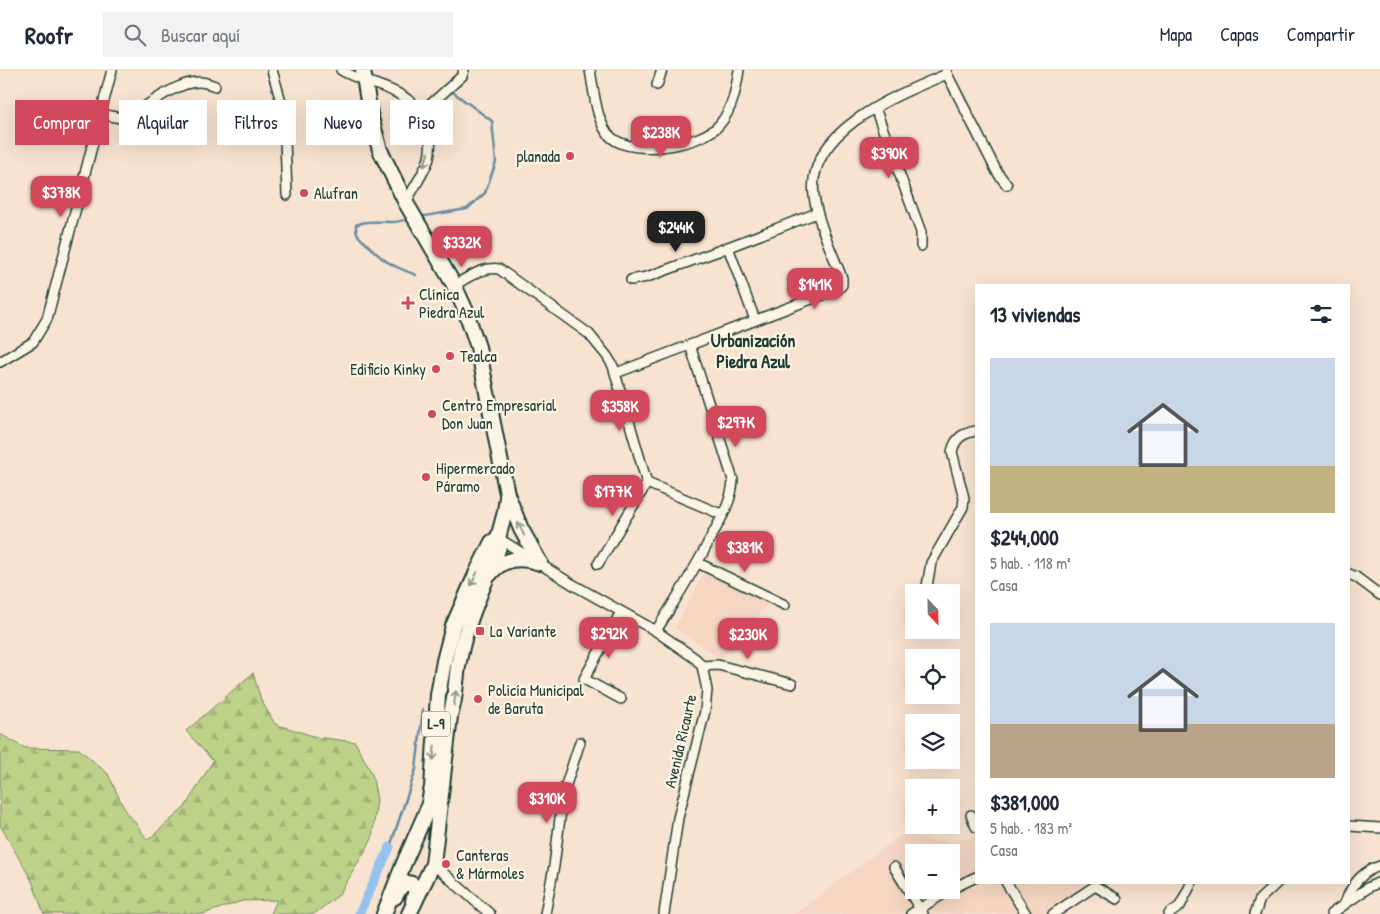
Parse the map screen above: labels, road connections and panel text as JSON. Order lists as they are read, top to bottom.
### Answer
{
  "streets": {
    "main road": ["L-9"],
    "street": ["Avenida Ricaurte"]
  },
  "districts": ["Urbanización Piedra Azul"],
  "places": {
    "other": [
      "planada",
      "Alufran",
      "Tealca",
      "Edificio Kinky",
      "Centro Empresarial Don Juan",
      "Hipermercado Páramo",
      "Policía Municipal de Baruta",
      "Canteras & Mármoles"
    ],
    "health": ["Clínica Piedra Azul"],
    "transit": ["La Variante"]
  },
  "north": "bottom",
  "page": {
    "header": "Roofr",
    "search": "Buscar aquí",
    "nav": ["Mapa", "Capas", "Compartir"],
    "chip": [
      "Comprar",
      "Alquilar",
      "Filtros",
      "Nuevo",
      "Piso"
    ],
    "price": [
      "$238K",
      "$390K",
      "$378K",
      "$244K",
      "$332K",
      "$141K",
      "$358K",
      "$297K",
      "$177K",
      "$381K",
      "$292K",
      "$230K",
      "$310K"
    ],
    "heading": "13 viviendas",
    "list": [
      {
        "name": "$244,000",
        "note": "5 hab. · 118 m² · Casa"
      },
      {
        "name": "$381,000",
        "note": "5 hab. · 183 m² · Casa"
      }
    ],
    "map_buttons": ["+", "−"]
  }
}
